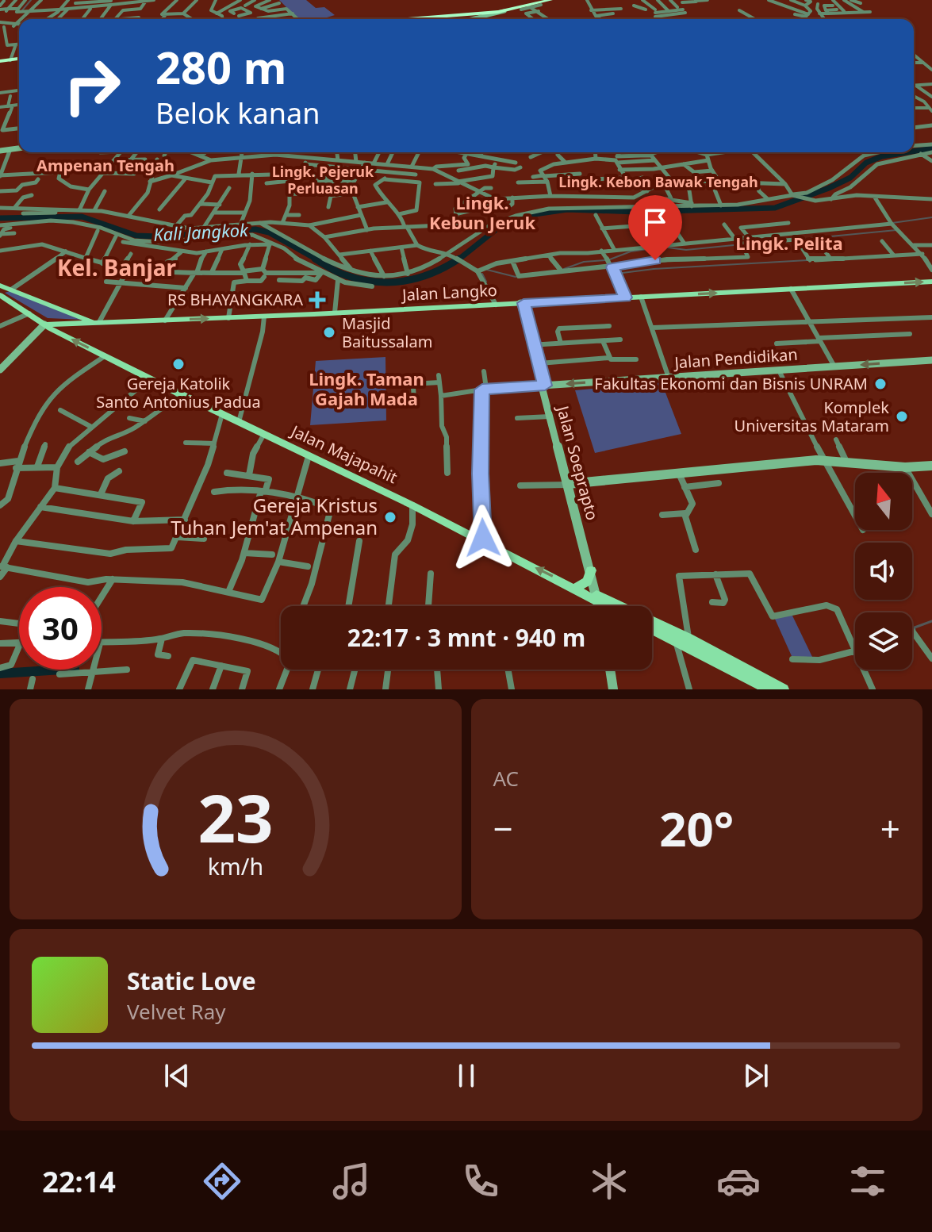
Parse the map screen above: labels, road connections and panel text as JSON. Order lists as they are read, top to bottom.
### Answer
{
  "streets": {
    "main road": [
      "Jalan Langko",
      "Jalan Pendidikan",
      "Jalan Majapahit",
      "Jalan Soeprapto"
    ]
  },
  "crossings": [
    ["Jalan Langko", "Jalan Majapahit"],
    ["Jalan Langko", "Jalan Soeprapto"],
    ["Jalan Pendidikan", "Jalan Soeprapto"],
    ["Jalan Majapahit", "Jalan Soeprapto"]
  ],
  "one_way": ["Jalan Langko", "Jalan Pendidikan"],
  "districts": [
    "Ampenan Tengah",
    "Lingk. Pejeruk Perluasan",
    "Lingk. Kebon Bawak Tengah",
    "Lingk. Kebun Jeruk",
    "Lingk. Pelita",
    "Kel. Banjar",
    "Lingk. Taman Gajah Mada"
  ],
  "water": ["Kali Jangkok"],
  "places": {
    "health": ["RS BHAYANGKARA"],
    "other": [
      "Masjid Baitussalam",
      "Gereja Katolik Santo Antonius Padua",
      "Fakultas Ekonomi dan Bisnis UNRAM",
      "Komplek Universitas Mataram",
      "Gereja Kristus Tuhan Jem'at Ampenan"
    ]
  },
  "north": "top",
  "page": {
    "turn": ["280 m", "Belok kanan"],
    "limit": "30",
    "trip": "22:17 · 3 mnt · 940 m",
    "tile": "AC",
    "heat": ["−", "20°", "+"],
    "song": ["Static Love", "Velvet Ray"],
    "tabs": "22:14",
    "gauge": ["23", "km/h"]
  }
}
